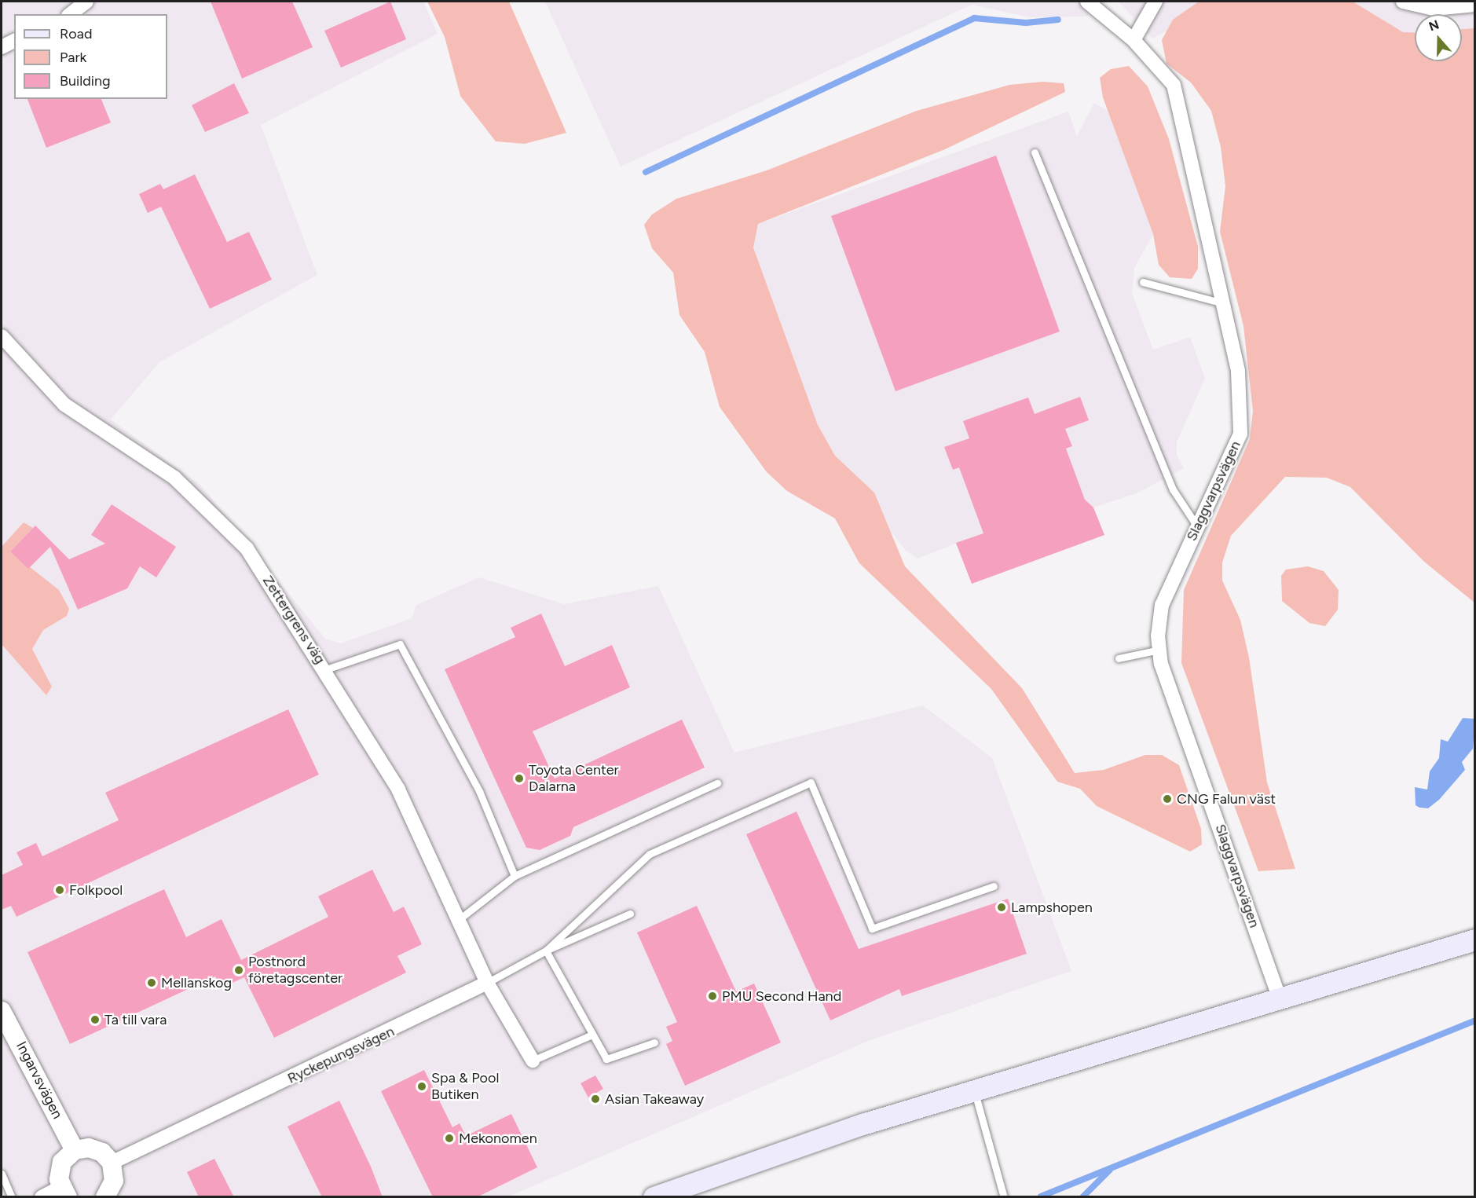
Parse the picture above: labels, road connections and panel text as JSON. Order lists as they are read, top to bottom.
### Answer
{
  "streets": {
    "street": [
      "Slaggvarpsvägen",
      "Zettergrens väg",
      "Ryckepungsvägen",
      "Ingarvsvägen"
    ]
  },
  "crossings": [
    ["Zettergrens väg", "Ryckepungsvägen"]
  ],
  "places": [
    "Toyota Center Dalarna",
    "CNG Falun väst",
    "Folkpool",
    "Lampshopen",
    "Postnord företagscenter",
    "Mellanskog",
    "PMU Second Hand",
    "Ta till vara",
    "Spa & Pool Butiken",
    "Asian Takeaway",
    "Mekonomen"
  ],
  "legend": ["Road", "Park", "Building"],
  "north": "top"
}
